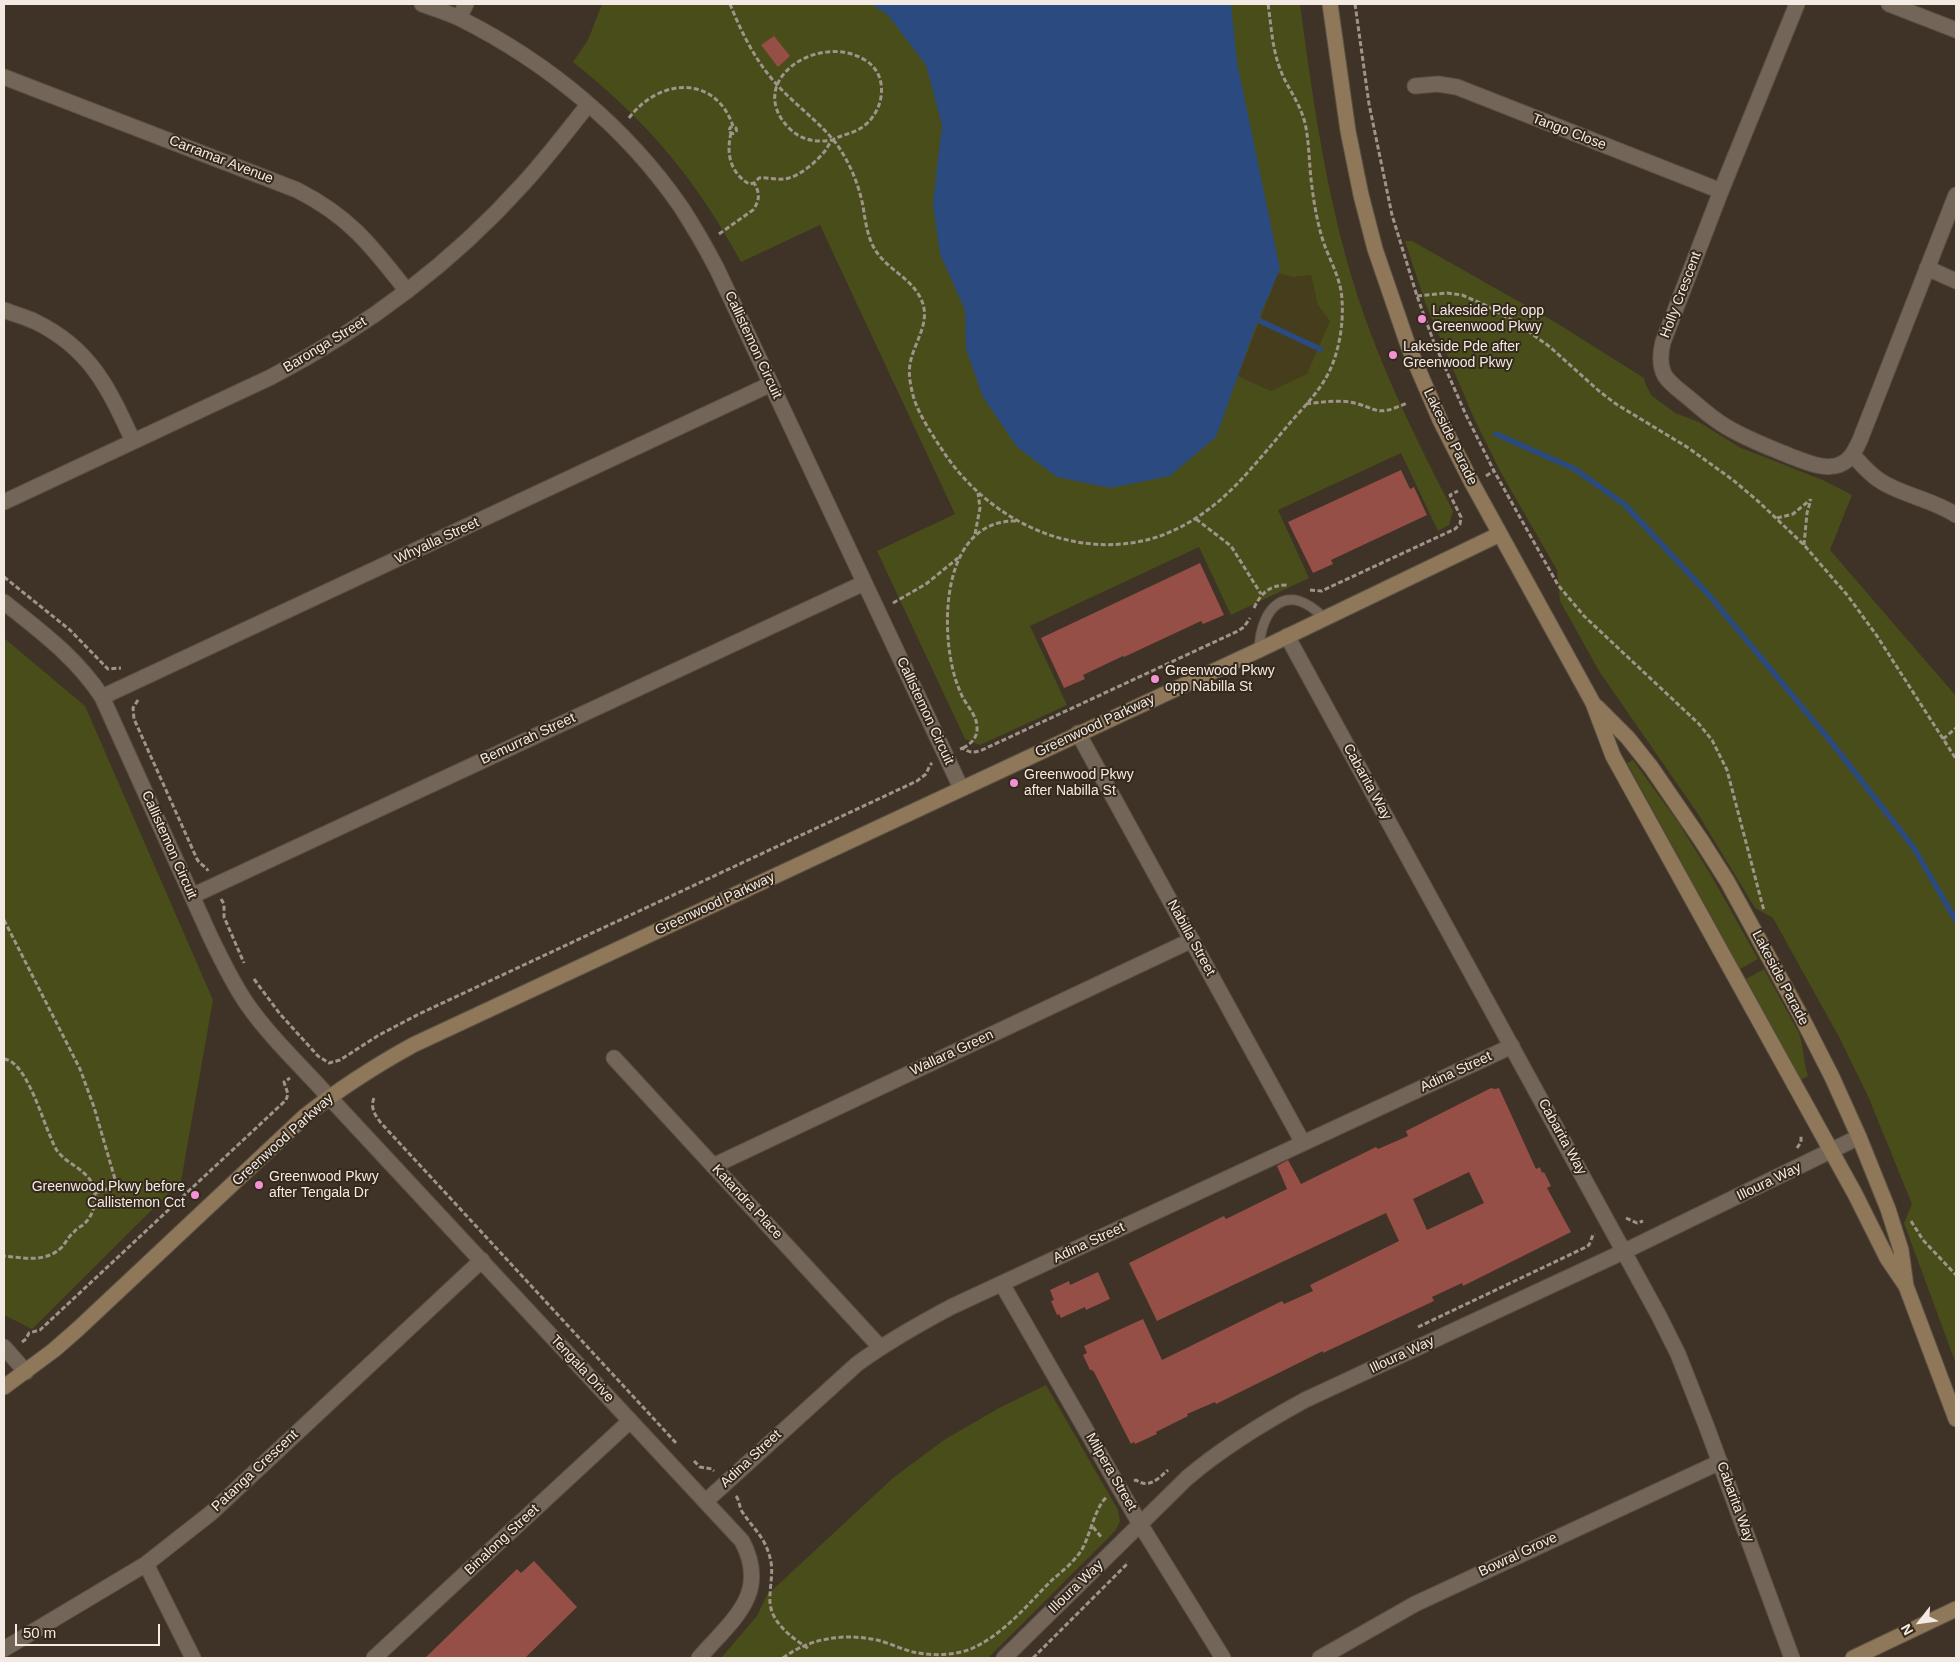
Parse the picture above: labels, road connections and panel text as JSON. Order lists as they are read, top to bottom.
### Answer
{
  "streets": {
    "street": [
      "Tango Close",
      "Carramar Avenue",
      "Holly Crescent",
      "Baronga Street",
      "Callistemon Circuit",
      "Lakeside Parade",
      "Whyalla Street",
      "Greenwood Parkway",
      "Bemurrah Street",
      "Cabarita Way",
      "Nabilla Street",
      "Wallara Green",
      "Adina Street",
      "Illoura Way",
      "Katandra Place",
      "Tengala Drive",
      "Patanga Crescent",
      "Milpera Street",
      "Binalong Street",
      "Bowral Grove"
    ]
  },
  "crossings": [
    ["Tango Close", "Holly Crescent"],
    ["Carramar Avenue", "Baronga Street"],
    ["Baronga Street", "Callistemon Circuit"],
    ["Callistemon Circuit", "Whyalla Street"],
    ["Callistemon Circuit", "Greenwood Parkway"],
    ["Callistemon Circuit", "Bemurrah Street"],
    ["Callistemon Circuit", "Tengala Drive"],
    ["Lakeside Parade", "Greenwood Parkway"],
    ["Lakeside Parade", "Illoura Way"],
    ["Greenwood Parkway", "Cabarita Way"],
    ["Greenwood Parkway", "Nabilla Street"],
    ["Greenwood Parkway", "Tengala Drive"],
    ["Cabarita Way", "Adina Street"],
    ["Cabarita Way", "Illoura Way"],
    ["Cabarita Way", "Bowral Grove"],
    ["Nabilla Street", "Wallara Green"],
    ["Nabilla Street", "Adina Street"],
    ["Wallara Green", "Katandra Place"],
    ["Adina Street", "Katandra Place"],
    ["Adina Street", "Tengala Drive"],
    ["Adina Street", "Milpera Street"],
    ["Illoura Way", "Milpera Street"],
    ["Tengala Drive", "Patanga Crescent"],
    ["Tengala Drive", "Binalong Street"]
  ],
  "places": [
    "Lakeside Pde opp Greenwood Pkwy",
    "Lakeside Pde after Greenwood Pkwy",
    "Greenwood Pkwy opp Nabilla St",
    "Greenwood Pkwy after Nabilla St",
    "Greenwood Pkwy after Tengala Dr",
    "Greenwood Pkwy before Callistemon Cct"
  ],
  "scale_bar": "50 m",
  "north": "bottom left"
}
